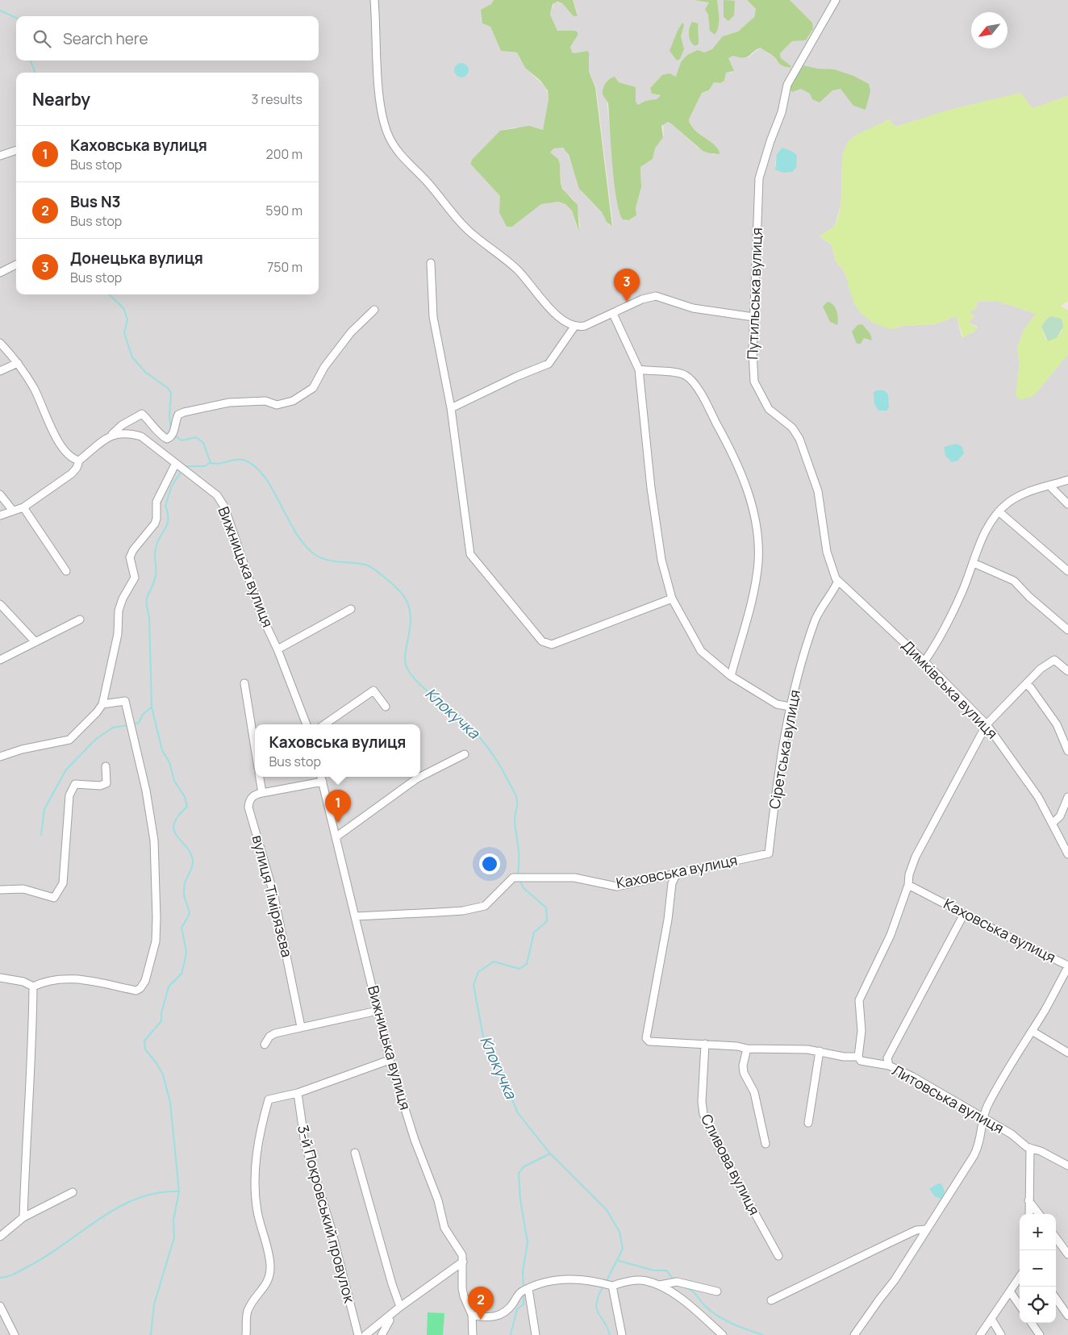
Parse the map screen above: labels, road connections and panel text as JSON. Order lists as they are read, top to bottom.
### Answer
{
  "streets": {
    "street": [
      "Путильська вулиця",
      "Вижницька вулиця",
      "Димківська вулиця",
      "Сіретська вулиця",
      "Каховська вулиця",
      "вулиця Тімірязєва",
      "Литовська вулиця",
      "Сливова вулиця",
      "3-й Покровський провулок"
    ]
  },
  "crossings": [
    ["Путильська вулиця", "Димківська вулиця"],
    ["Путильська вулиця", "Сіретська вулиця"],
    ["Вижницька вулиця", "Каховська вулиця"],
    ["Димківська вулиця", "Сіретська вулиця"],
    ["Сіретська вулиця", "Каховська вулиця"],
    ["Каховська вулиця", "Литовська вулиця"],
    ["Литовська вулиця", "Сливова вулиця"]
  ],
  "water": ["Клокучка"],
  "north": "bottom left",
  "page": {
    "search": "Search here",
    "heading": ["Nearby", "3 results"],
    "list": [
      {
        "mark": "1",
        "name": "Каховська вулиця",
        "note": "Bus stop",
        "value": "200 m"
      },
      {
        "mark": "2",
        "name": "Bus N3",
        "note": "Bus stop",
        "value": "590 m"
      },
      {
        "mark": "3",
        "name": "Донецька вулиця",
        "note": "Bus stop",
        "value": "750 m"
      }
    ],
    "pins": ["3", "1", "2"],
    "popup": ["Каховська вулиця", "Bus stop"],
    "map_buttons": ["+", "−"]
  }
}
